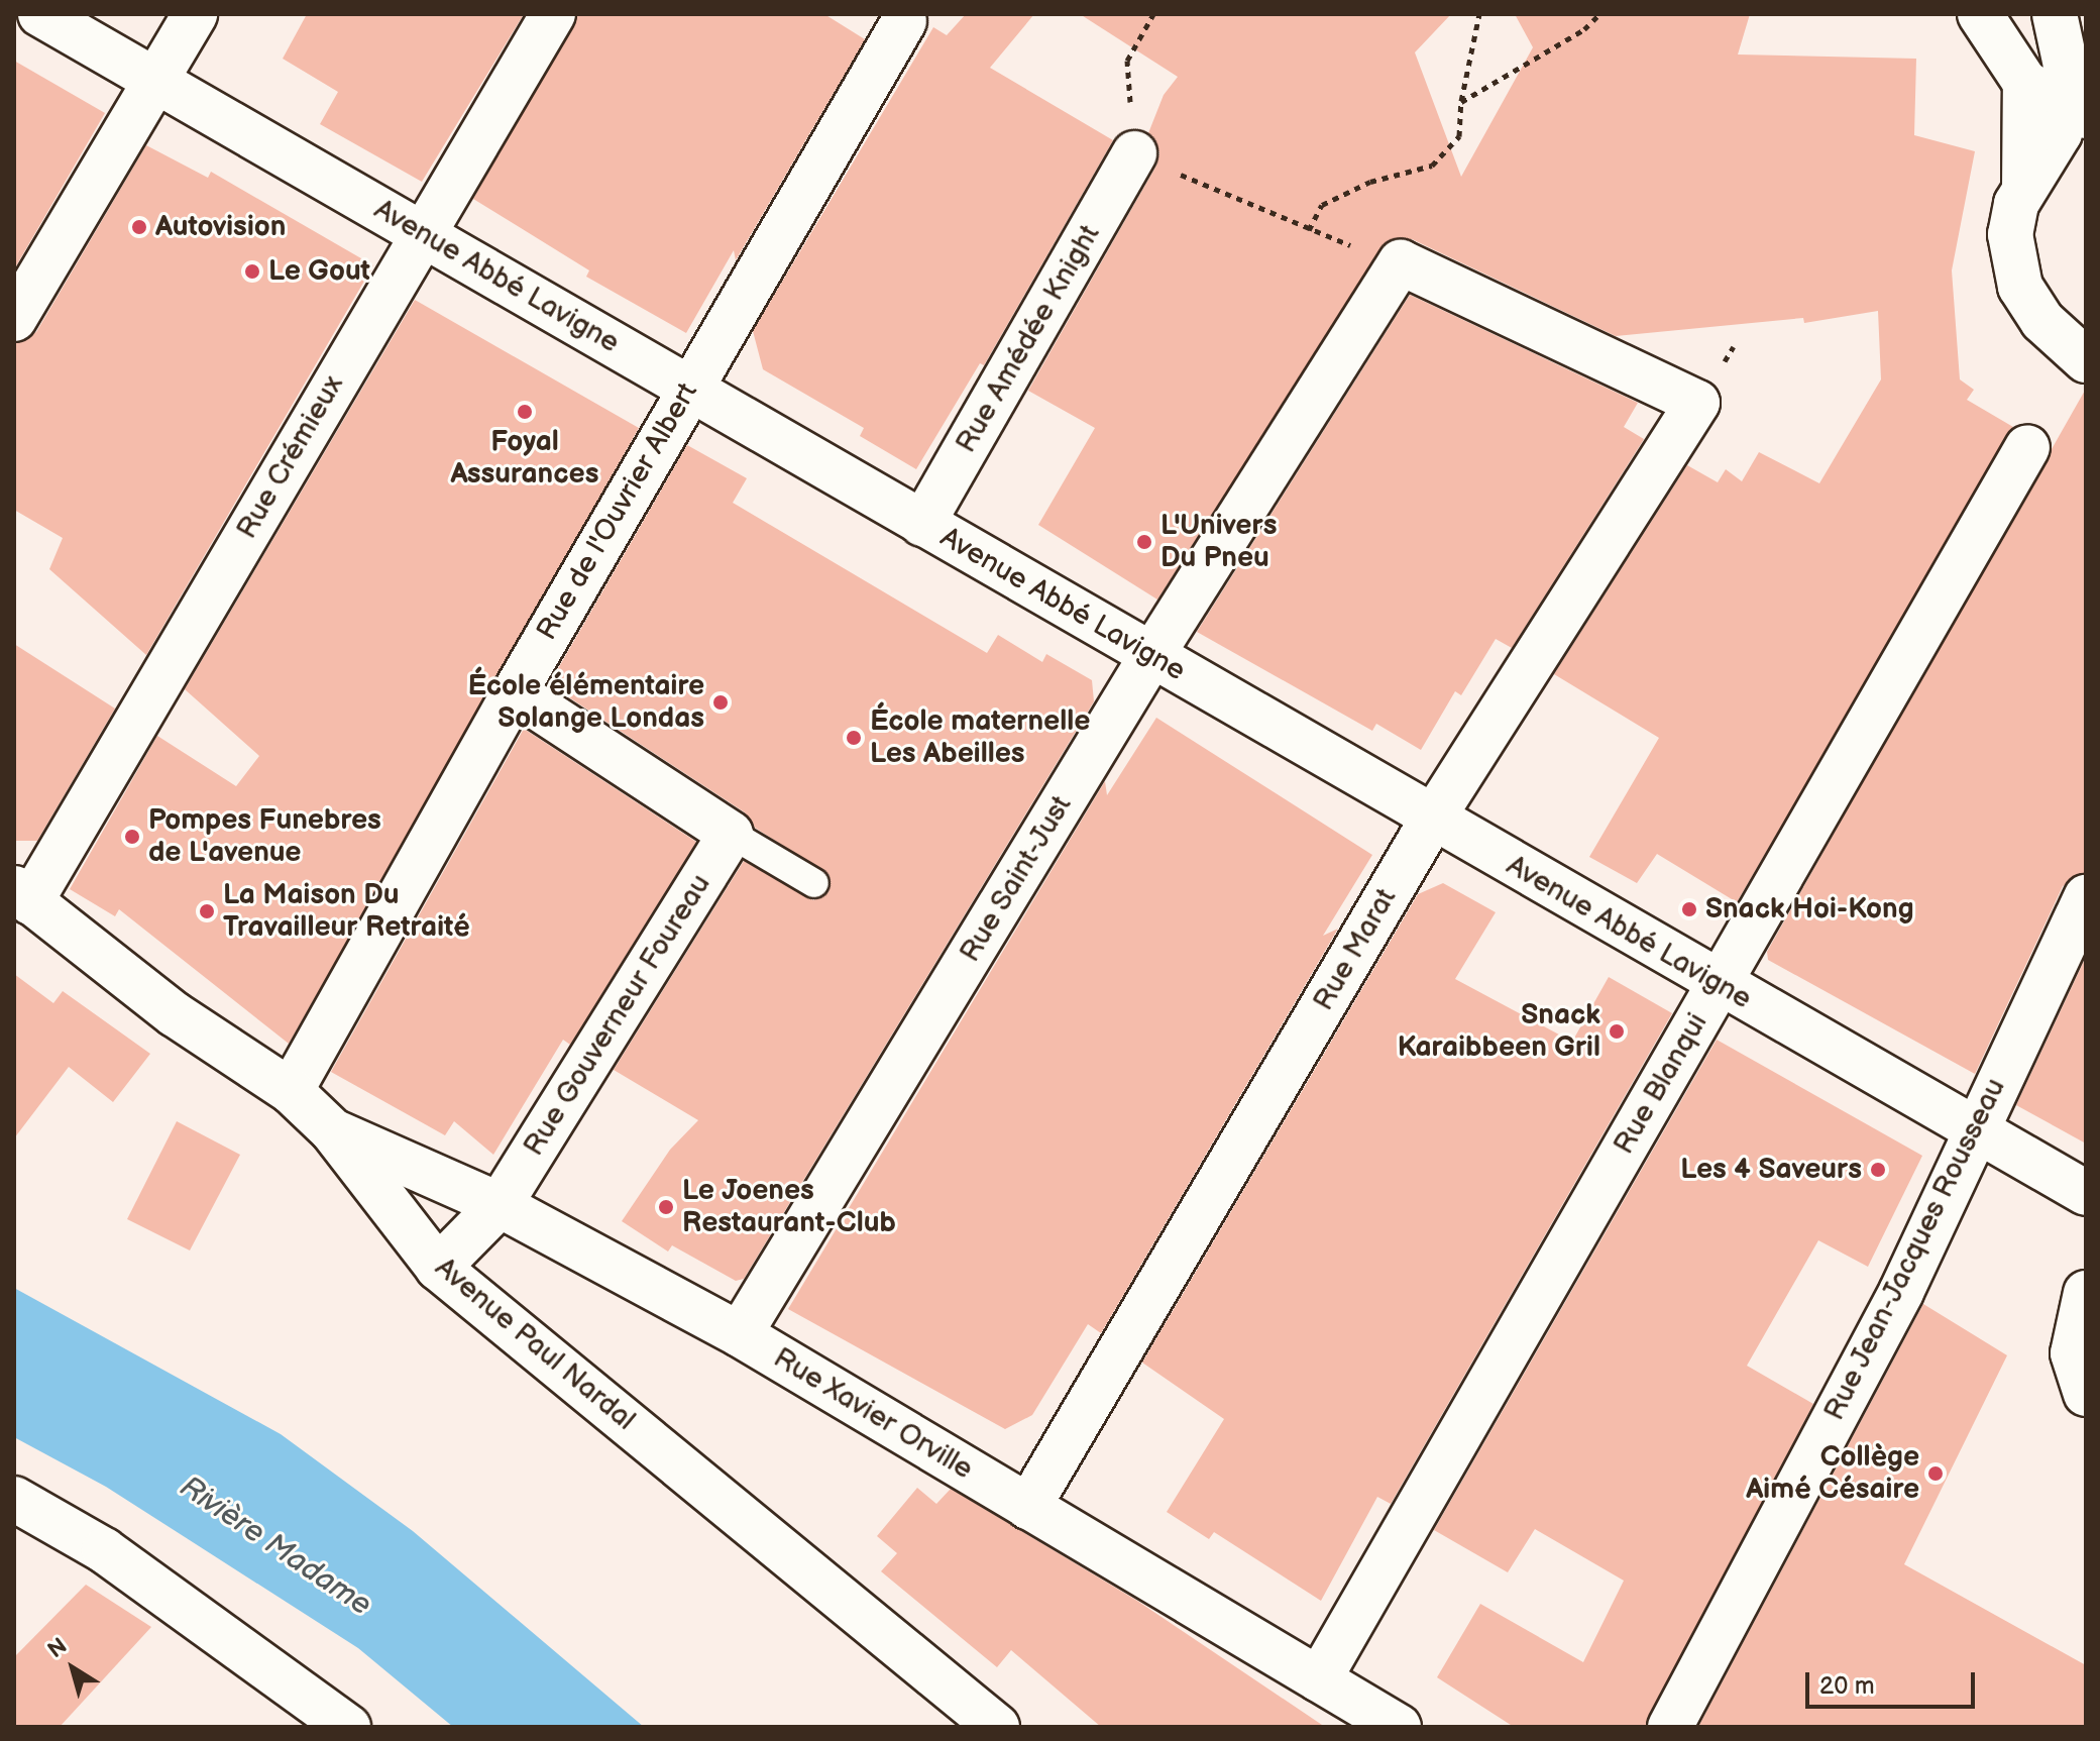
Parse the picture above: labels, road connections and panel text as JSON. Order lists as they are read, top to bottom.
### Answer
{
  "streets": {
    "street": [
      "Avenue Abbé Lavigne",
      "Rue Amédée Knight",
      "Rue Crémieux",
      "Rue de l'Ouvrier Albert",
      "Rue Saint-Just",
      "Rue Marat",
      "Rue Gouverneur Foureau",
      "Rue Blanqui",
      "Rue Jean-Jacques Rousseau",
      "Avenue Paul Nardal",
      "Rue Xavier Orville"
    ]
  },
  "crossings": [
    ["Avenue Abbé Lavigne", "Rue Amédée Knight"],
    ["Avenue Abbé Lavigne", "Rue Crémieux"],
    ["Avenue Abbé Lavigne", "Rue de l'Ouvrier Albert"],
    ["Avenue Abbé Lavigne", "Rue Saint-Just"],
    ["Avenue Abbé Lavigne", "Rue Marat"],
    ["Avenue Abbé Lavigne", "Rue Blanqui"],
    ["Avenue Abbé Lavigne", "Rue Jean-Jacques Rousseau"],
    ["Rue Crémieux", "Avenue Paul Nardal"],
    ["Rue de l'Ouvrier Albert", "Avenue Paul Nardal"],
    ["Rue Saint-Just", "Rue Marat"],
    ["Rue Saint-Just", "Rue Xavier Orville"],
    ["Rue Marat", "Rue Xavier Orville"],
    ["Rue Gouverneur Foureau", "Avenue Paul Nardal"],
    ["Rue Gouverneur Foureau", "Rue Xavier Orville"],
    ["Rue Blanqui", "Rue Xavier Orville"],
    ["Avenue Paul Nardal", "Rue Xavier Orville"]
  ],
  "water": ["Rivière Madame"],
  "places": [
    "Autovision",
    "Le Gout",
    "Foyal Assurances",
    "L'Univers Du Pneu",
    "École élémentaire Solange Londas",
    "École maternelle Les Abeilles",
    "Pompes Funebres de L'avenue",
    "Snack Hoi-Kong",
    "La Maison Du Travailleur Retraité",
    "Snack Karaibbeen Gril",
    "Les 4 Saveurs",
    "Le Joenes Restaurant-Club",
    "Collège Aimé Césaire"
  ],
  "scale_bar": "20 m",
  "north": "top left"
}
